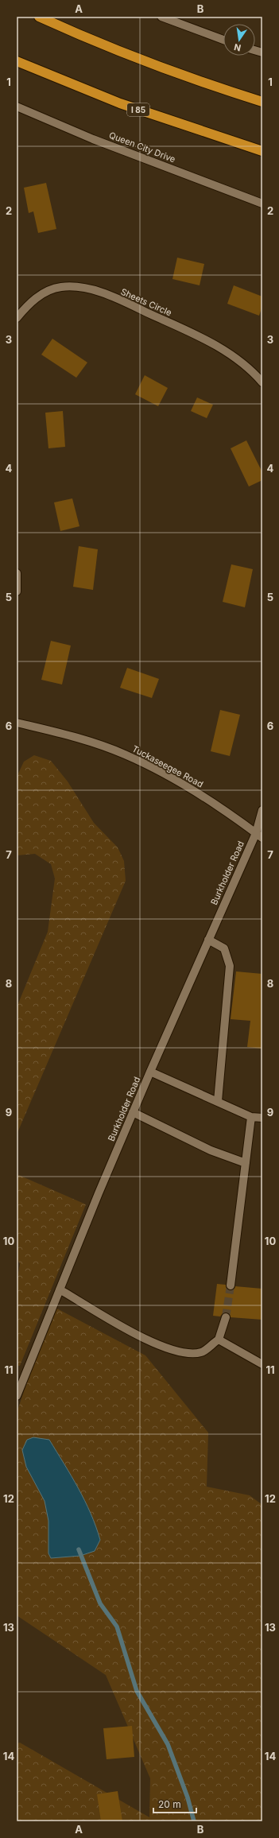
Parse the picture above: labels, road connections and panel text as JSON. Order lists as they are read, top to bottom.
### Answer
{
  "streets": {
    "highway": ["I 85"],
    "street": [
      "Queen City Drive",
      "Sheets Circle",
      "Tuckaseegee Road",
      "Burkholder Road"
    ]
  },
  "crossings": [
    ["Tuckaseegee Road", "Burkholder Road"]
  ],
  "scale_bar": "20 m",
  "north": "bottom",
  "grid": {
    "columns": ["A", "B"],
    "rows": [
      "1",
      "2",
      "3",
      "4",
      "5",
      "6",
      "7",
      "8",
      "9",
      "10",
      "11",
      "12",
      "13",
      "14"
    ]
  }
}
